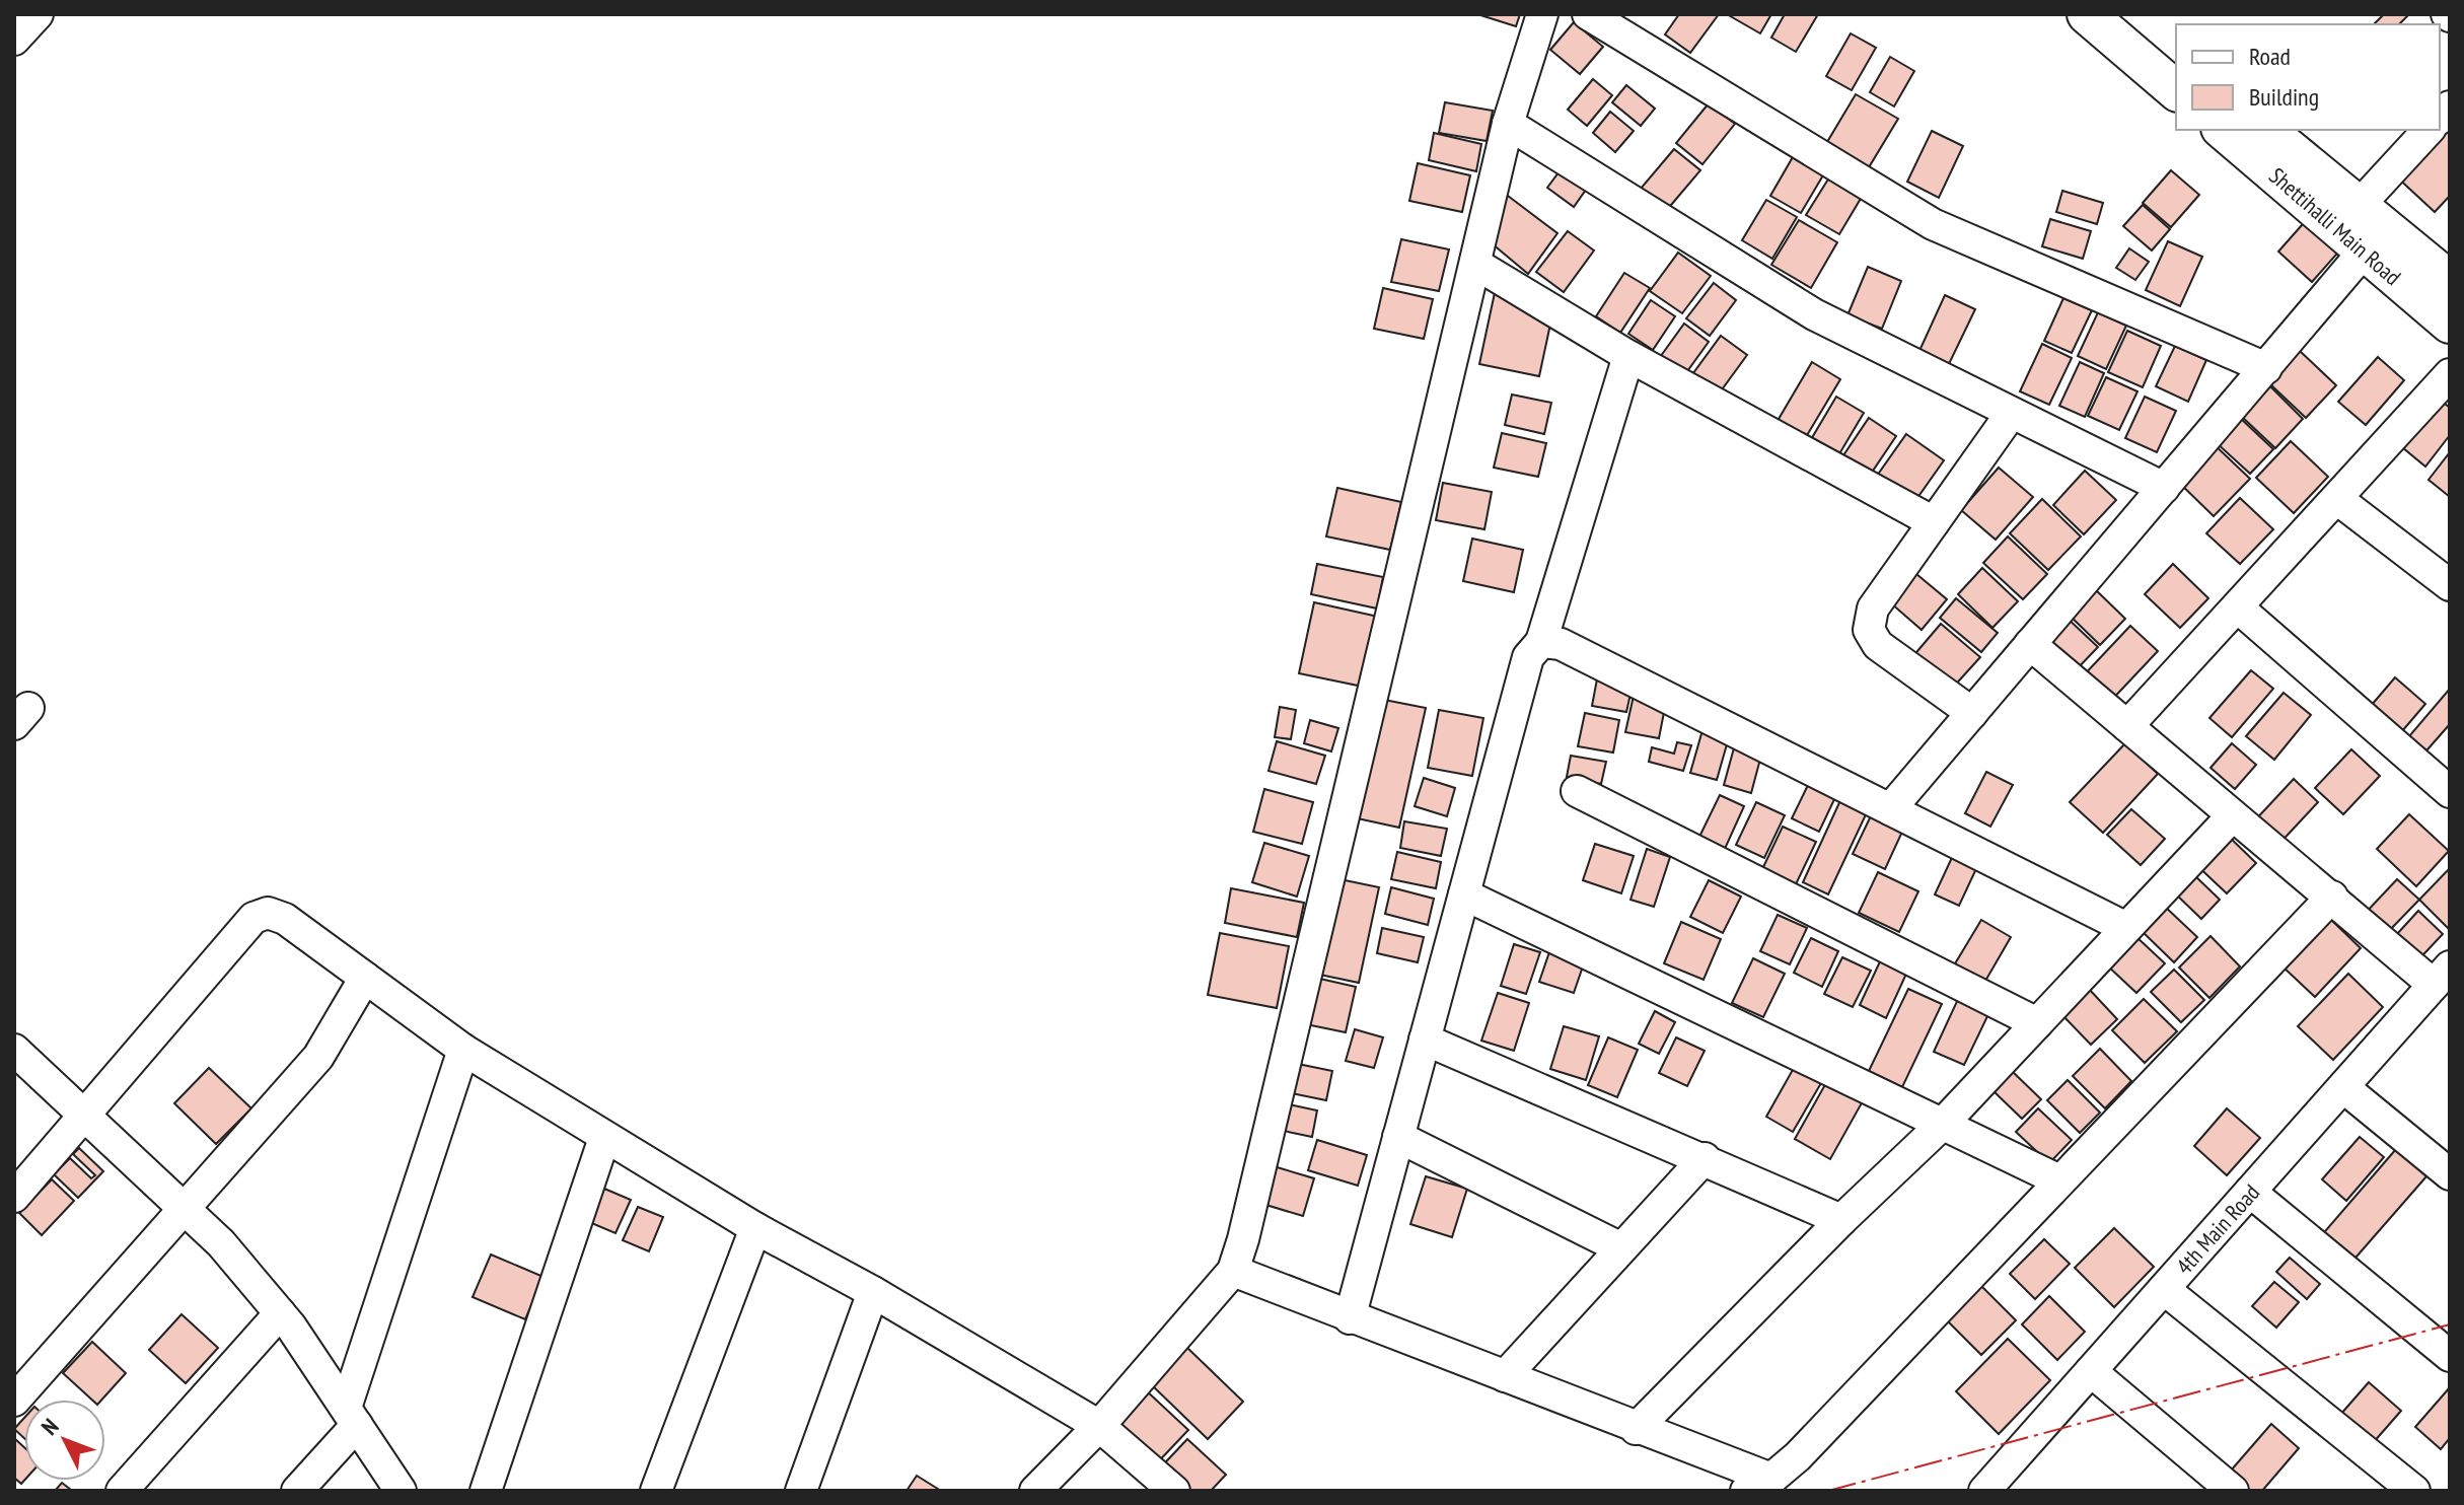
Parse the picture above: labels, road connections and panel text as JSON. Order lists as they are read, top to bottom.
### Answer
{
  "streets": {
    "main road": ["Shettihalli Main Road"],
    "street": ["4th Main Road"]
  },
  "legend": ["Road", "Building"],
  "north": "top left"
}
